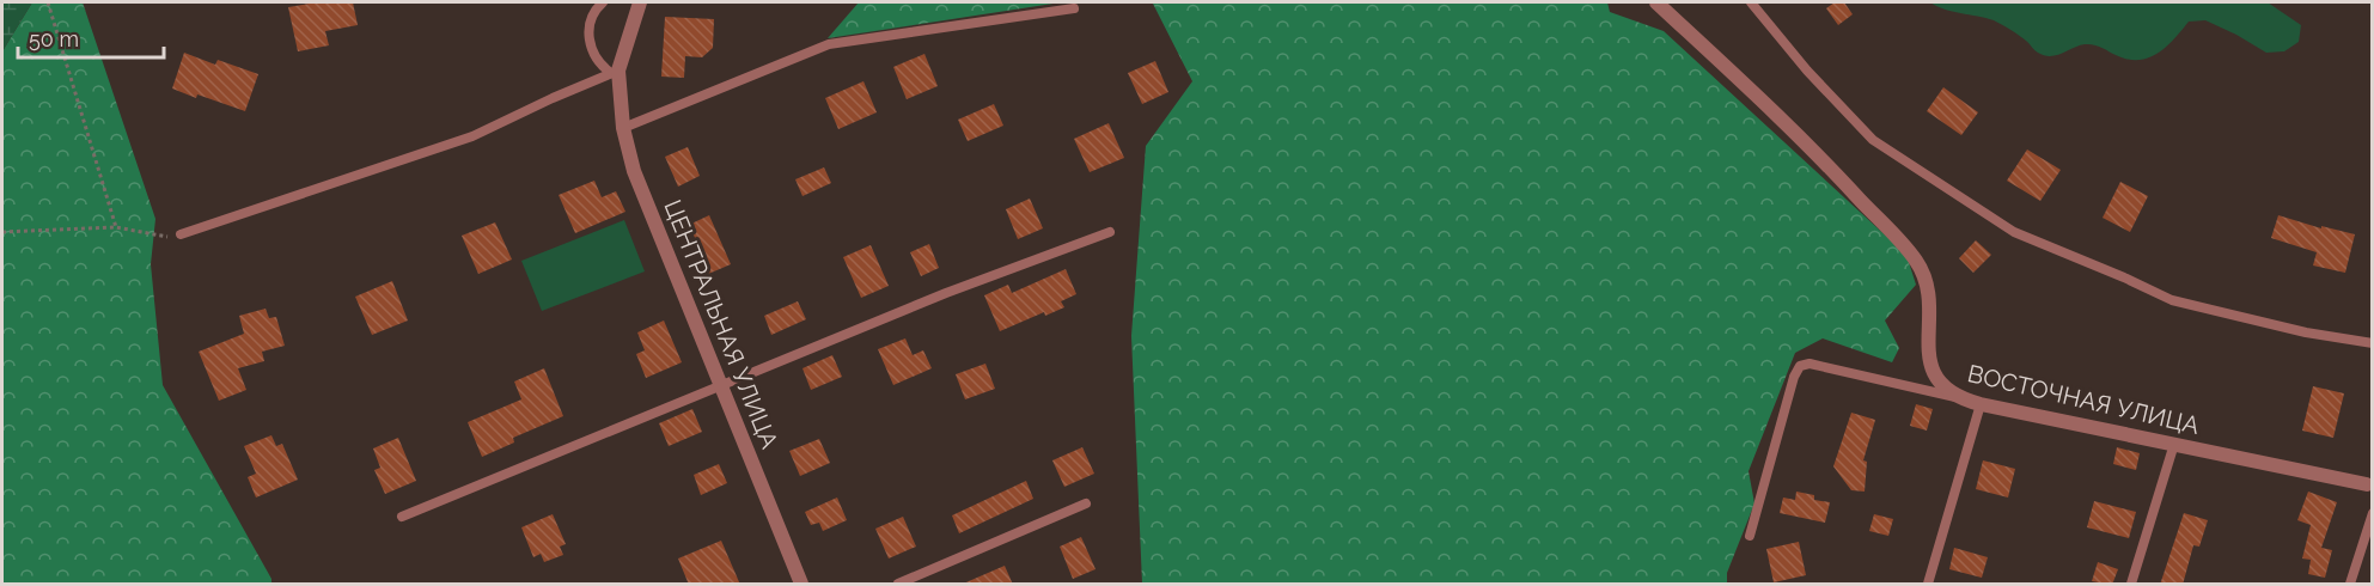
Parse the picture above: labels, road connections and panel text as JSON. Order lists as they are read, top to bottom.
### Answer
{
  "streets": {
    "street": ["ЦЕНТРАЛЬНАЯ УЛИЦА", "ВОСТОЧНАЯ УЛИЦА"]
  },
  "scale_bar": "50 m"
}
